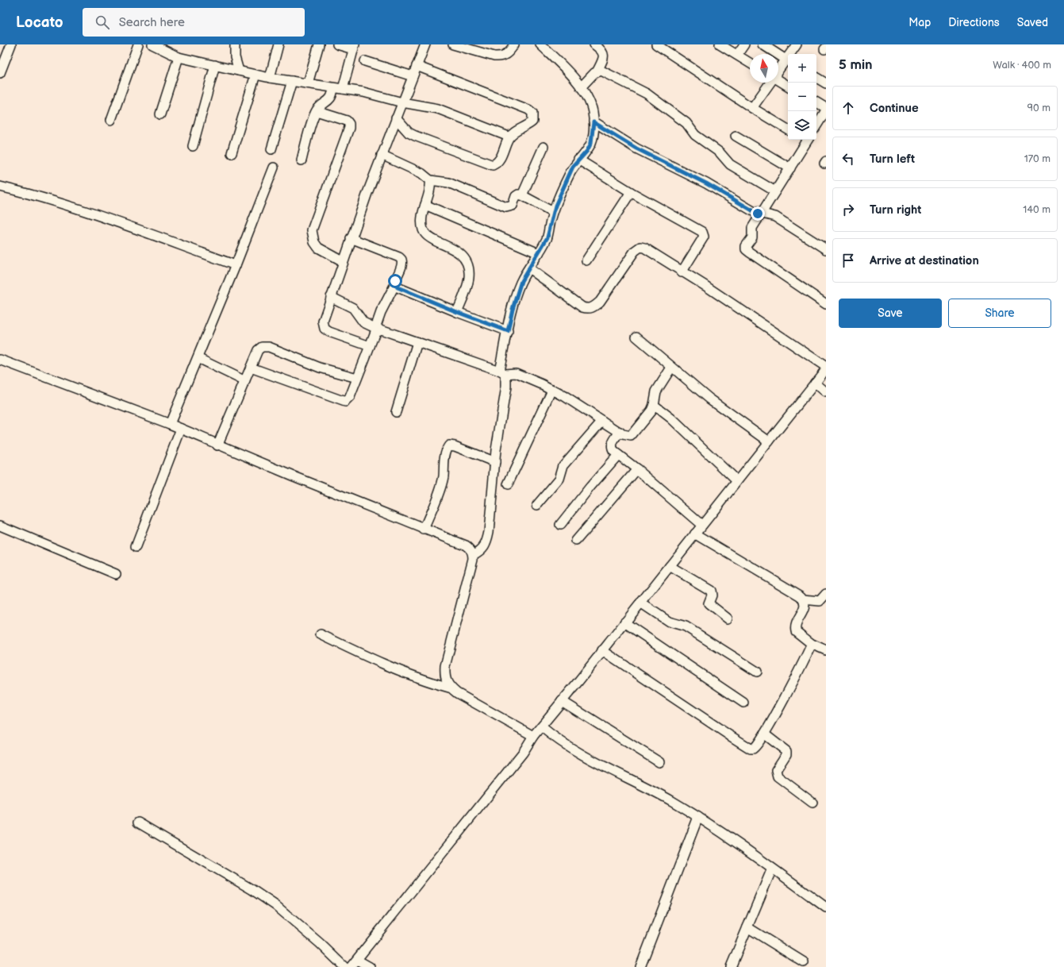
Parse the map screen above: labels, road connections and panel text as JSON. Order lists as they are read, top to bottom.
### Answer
{
  "north": "top",
  "page": {
    "header": "Locato",
    "search": "Search here",
    "nav": ["Map", "Directions", "Saved"],
    "heading": ["5 min", "Walk · 400 m"],
    "map_buttons": ["+", "−"],
    "list": [
      ["Continue", "90 m"],
      ["Turn left", "170 m"],
      ["Turn right", "140 m"],
      "Arrive at destination"
    ],
    "buttons": ["Save", "Share"]
  }
}
